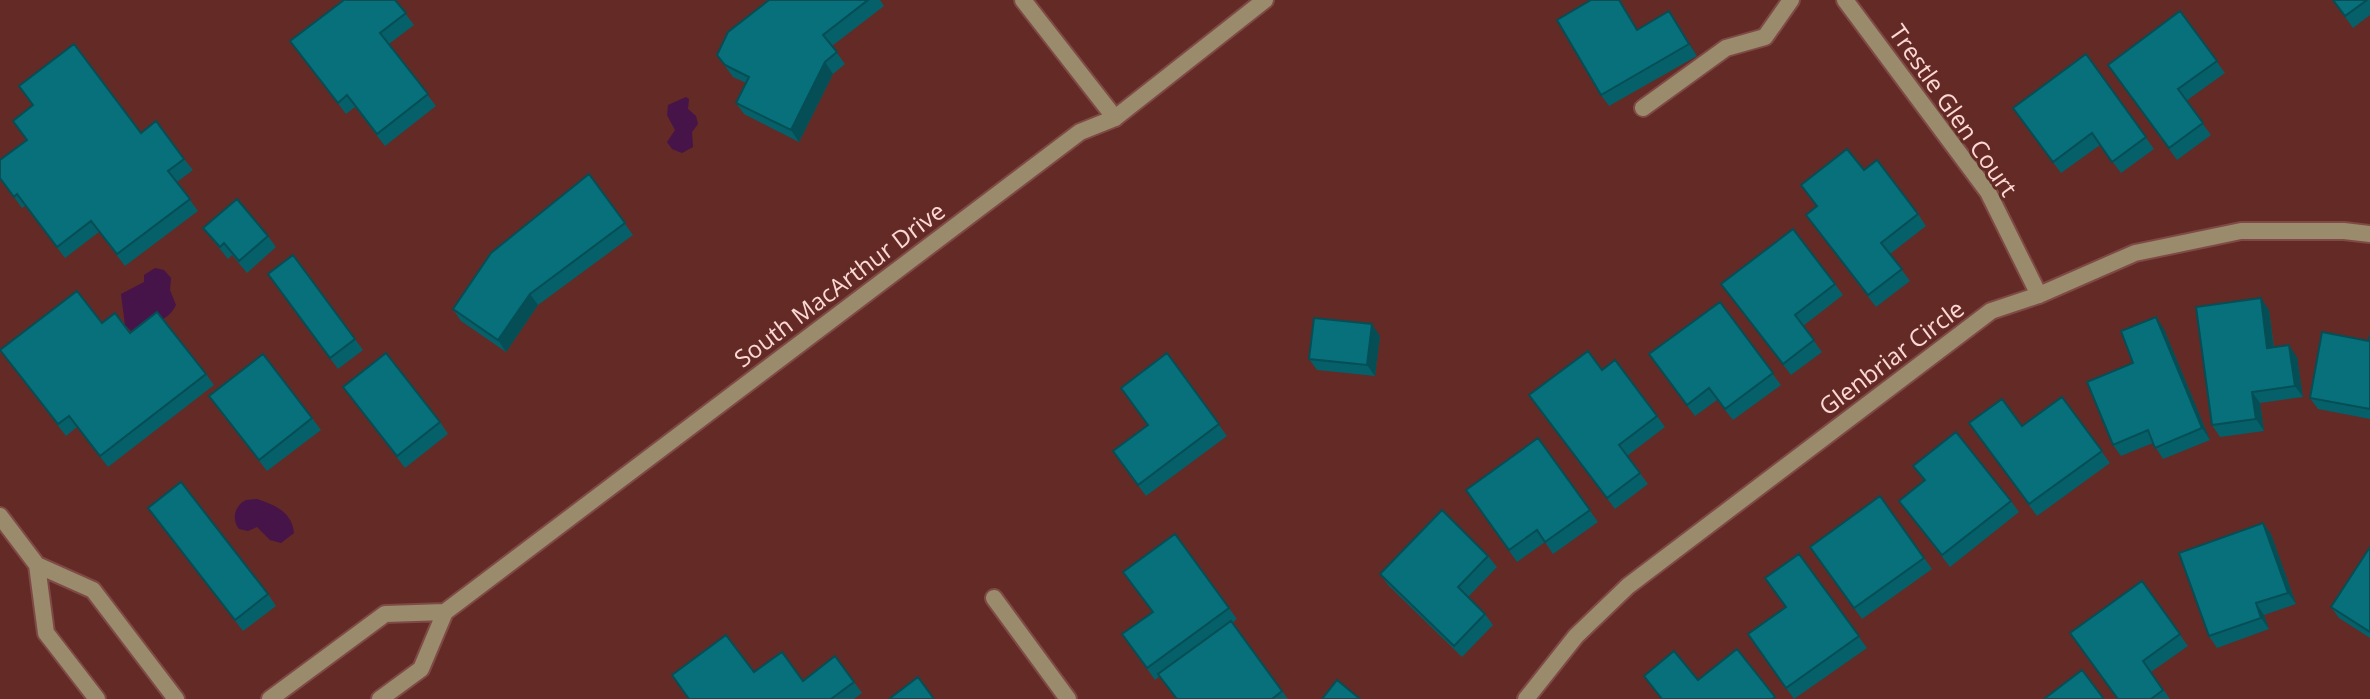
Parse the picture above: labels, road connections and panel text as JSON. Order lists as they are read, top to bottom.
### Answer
{
  "streets": {
    "street": ["Trestle Glen Court", "South MacArthur Drive", "Glenbriar Circle"]
  },
  "crossings": [
    ["Trestle Glen Court", "Glenbriar Circle"]
  ]
}
